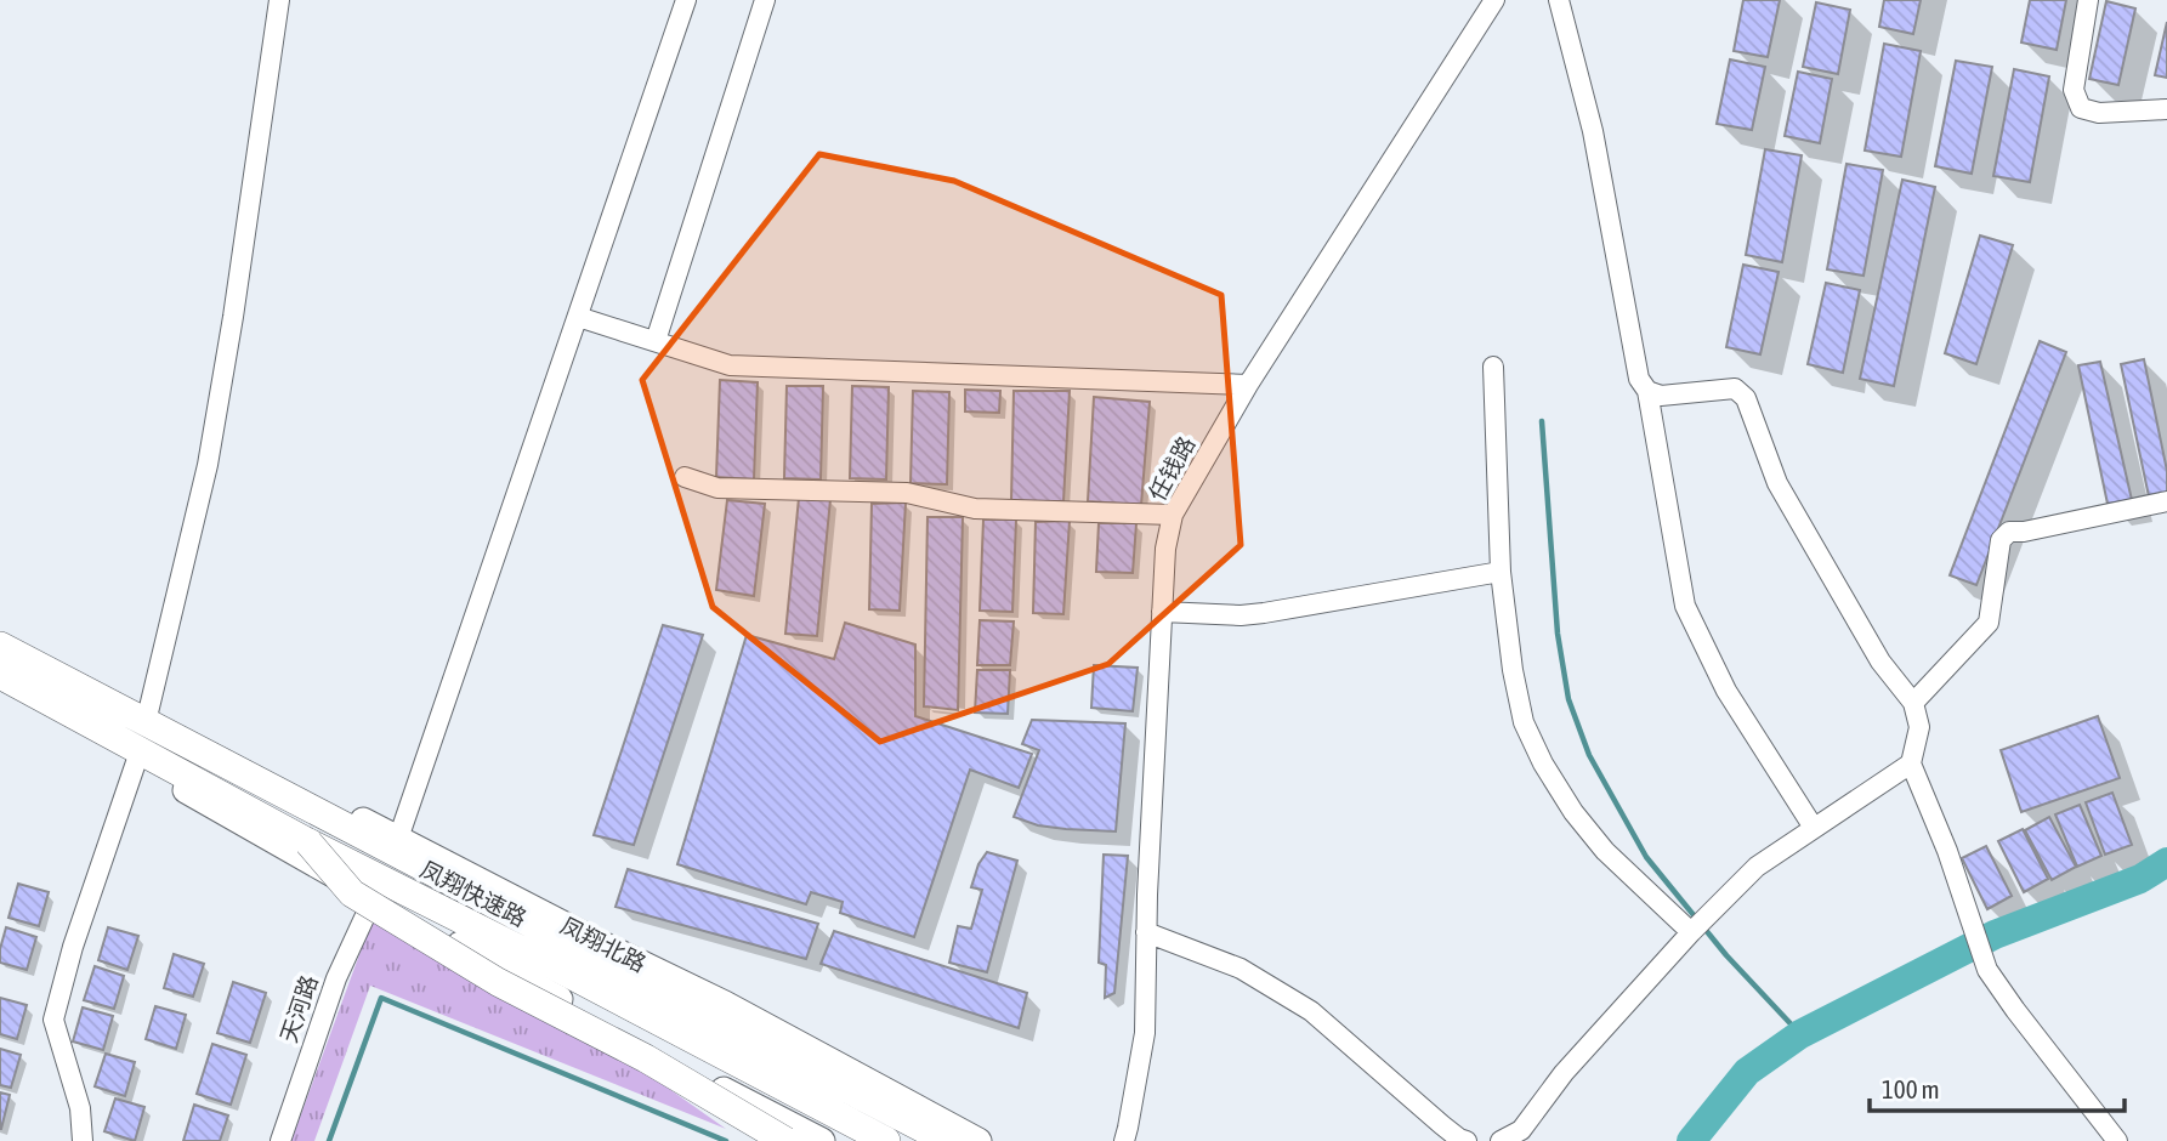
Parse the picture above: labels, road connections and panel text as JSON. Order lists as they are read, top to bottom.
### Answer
{
  "streets": {
    "highway": ["凤翔快速路"],
    "main road": ["凤翔北路"],
    "street": ["任钱路", "天河路"]
  },
  "scale_bar": "100 m"
}
